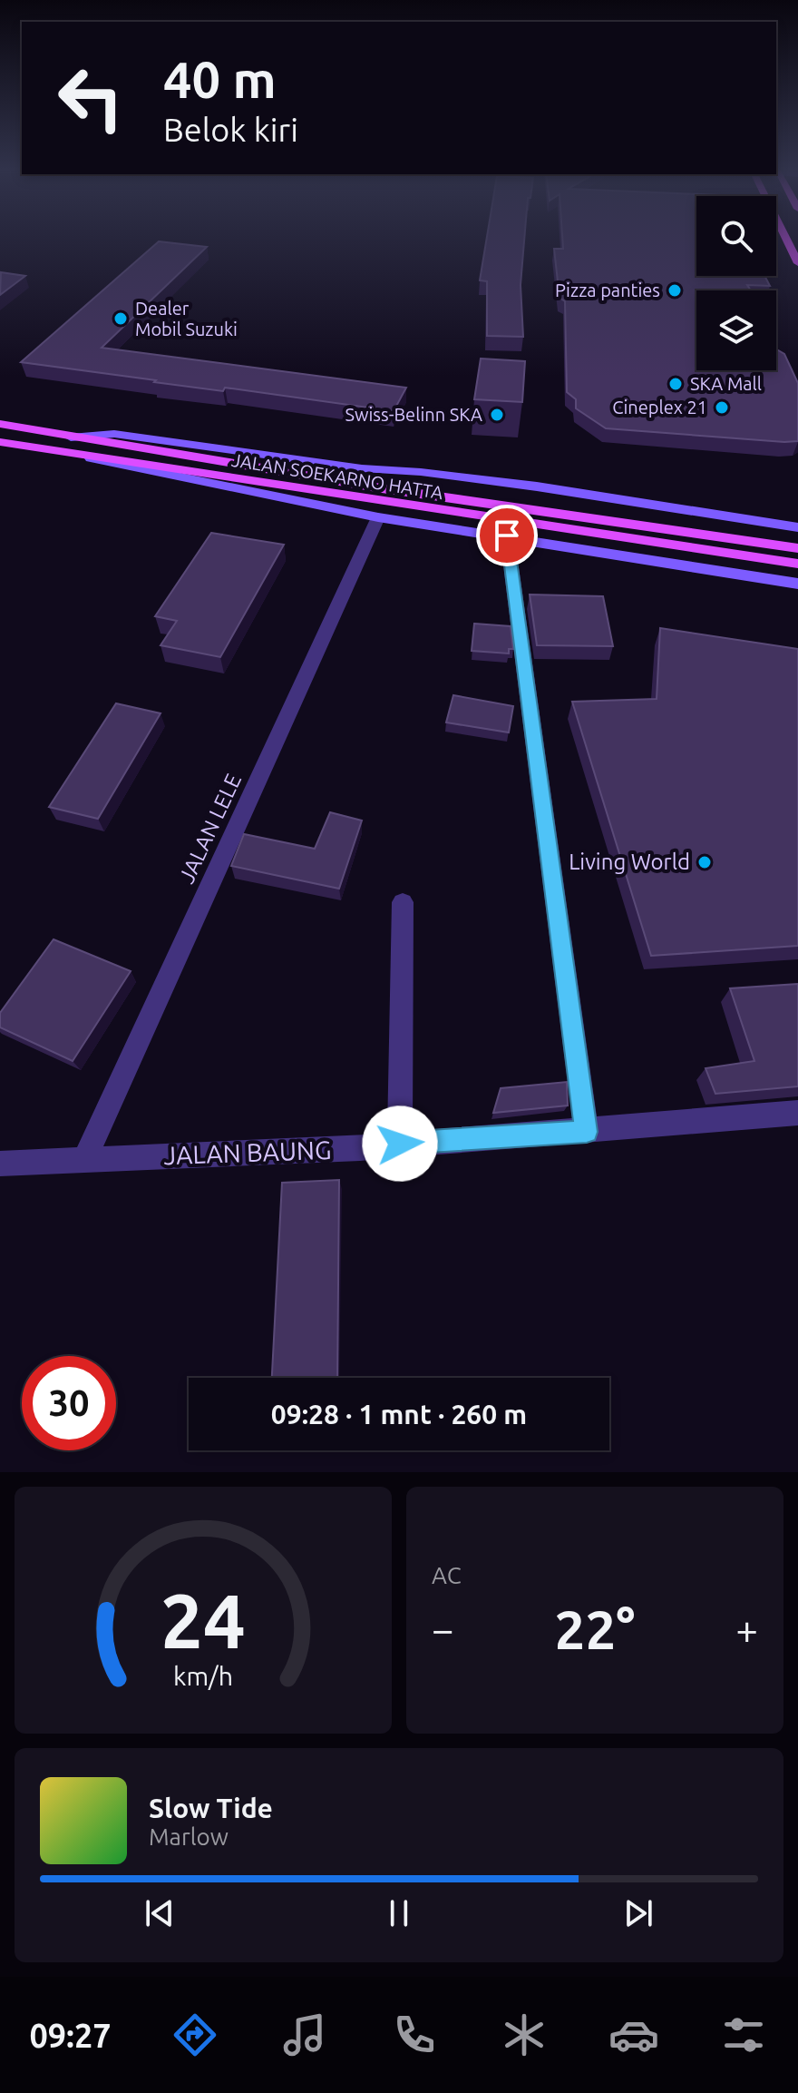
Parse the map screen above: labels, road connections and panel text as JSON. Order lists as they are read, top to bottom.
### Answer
{
  "streets": {
    "main road": ["JALAN SOEKARNO HATTA"],
    "street": ["JALAN LELE", "JALAN BAUNG"]
  },
  "crossings": [
    ["JALAN SOEKARNO HATTA", "JALAN LELE"],
    ["JALAN LELE", "JALAN BAUNG"]
  ],
  "places": [
    "Pizza panties",
    "Dealer Mobil Suzuki",
    "SKA Mall",
    "Cineplex 21",
    "Swiss-Belinn SKA",
    "Living World"
  ],
  "page": {
    "turn": ["40 m", "Belok kiri"],
    "limit": "30",
    "trip": "09:28 · 1 mnt · 260 m",
    "tile": "AC",
    "heat": ["−", "22°", "+"],
    "song": ["Slow Tide", "Marlow"],
    "tabs": "09:27",
    "gauge": ["24", "km/h"]
  }
}
